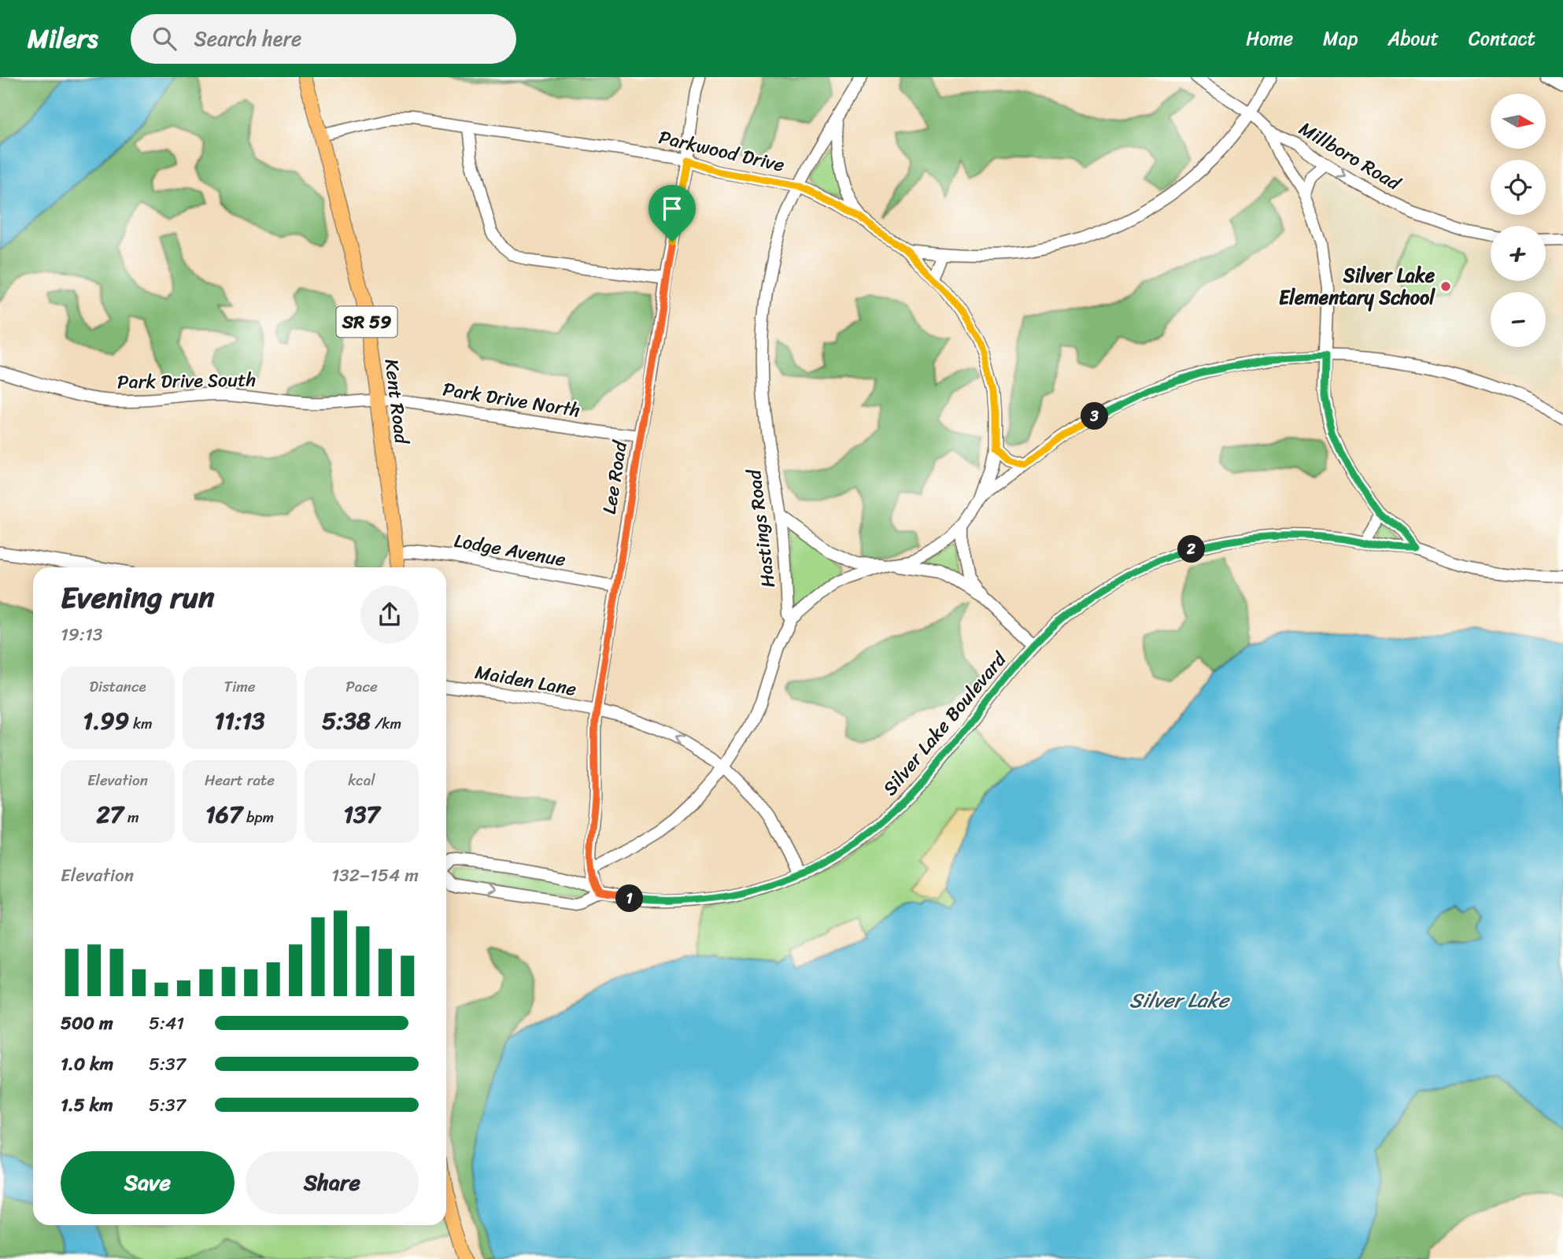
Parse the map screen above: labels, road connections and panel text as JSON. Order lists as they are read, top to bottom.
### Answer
{
  "streets": {
    "main road": ["SR 59", "Kent Road"],
    "street": [
      "Parkwood Drive",
      "Millboro Road",
      "Park Drive South",
      "Park Drive North",
      "Lee Road",
      "Hastings Road",
      "Lodge Avenue",
      "Maiden Lane",
      "Silver Lake Boulevard"
    ]
  },
  "crossings": [
    ["Parkwood Drive", "Kent Road"],
    ["Parkwood Drive", "Lee Road"],
    ["Parkwood Drive", "Hastings Road"],
    ["Park Drive South", "Park Drive North"],
    ["Park Drive South", "Kent Road"],
    ["Park Drive North", "Kent Road"],
    ["Park Drive North", "Lee Road"],
    ["Kent Road", "Lodge Avenue"],
    ["Lee Road", "Lodge Avenue"],
    ["Lee Road", "Maiden Lane"],
    ["Lee Road", "Silver Lake Boulevard"],
    ["Maiden Lane", "Silver Lake Boulevard"]
  ],
  "one_way": ["Millboro Road"],
  "water": ["Silver Lake"],
  "places": ["Silver Lake Elementary School"],
  "north": "right",
  "page": {
    "header": "Milers",
    "search": "Search here",
    "nav": [
      "Home",
      "Map",
      "About",
      "Contact"
    ],
    "map_buttons": ["+", "−"],
    "pins": ["3", "2", "1"],
    "heading": ["Evening run", "19:13"],
    "stats": [
      ["Distance", "1.99 km"],
      ["Time", "11:13"],
      ["Pace", "5:38 /km"],
      ["Elevation", "27 m"],
      ["Heart rate", "167 bpm"],
      ["kcal", "137"]
    ],
    "chart": ["Elevation", "132–154 m"],
    "list": [
      {
        "name": "500 m",
        "note": "5:41"
      },
      {
        "name": "1.0 km",
        "note": "5:37"
      },
      {
        "name": "1.5 km",
        "note": "5:37"
      }
    ],
    "buttons": ["Save", "Share"]
  }
}
